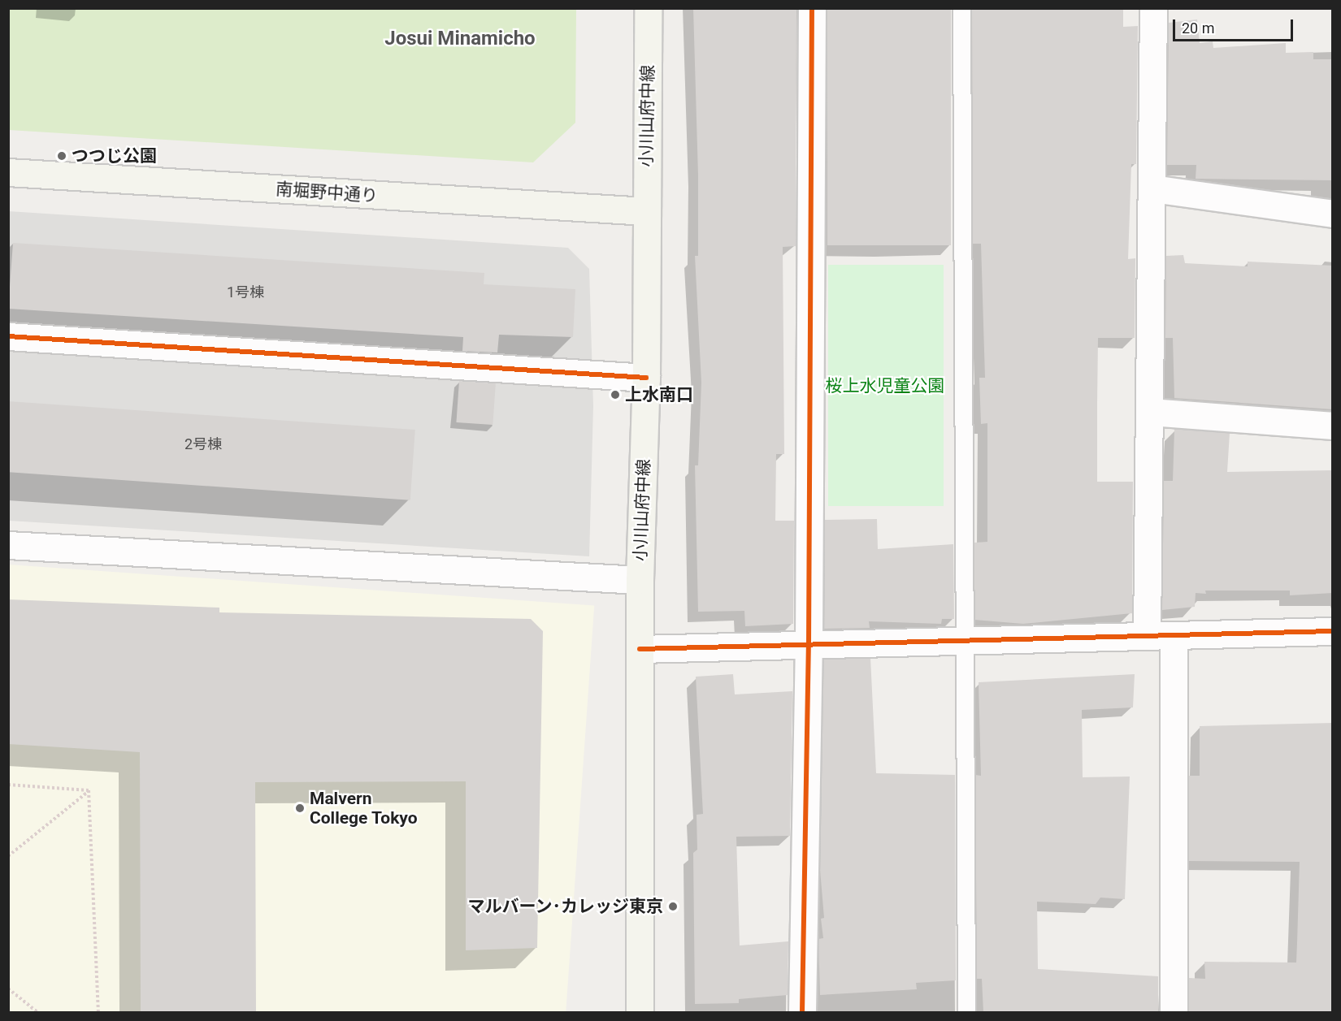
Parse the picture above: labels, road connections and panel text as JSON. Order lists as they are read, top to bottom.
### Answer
{
  "streets": {
    "main road": ["小川山府中線", "南堀野中通り"]
  },
  "crossings": [
    ["小川山府中線", "南堀野中通り"]
  ],
  "districts": ["Josui Minamicho"],
  "parks": ["桜上水児童公園"],
  "places": [
    "つつじ公園",
    "上水南口",
    "Malvern College Tokyo",
    "マルバーン･カレッジ東京"
  ],
  "house_numbers": ["1号棟", "2号棟"],
  "scale_bar": "20 m"
}
